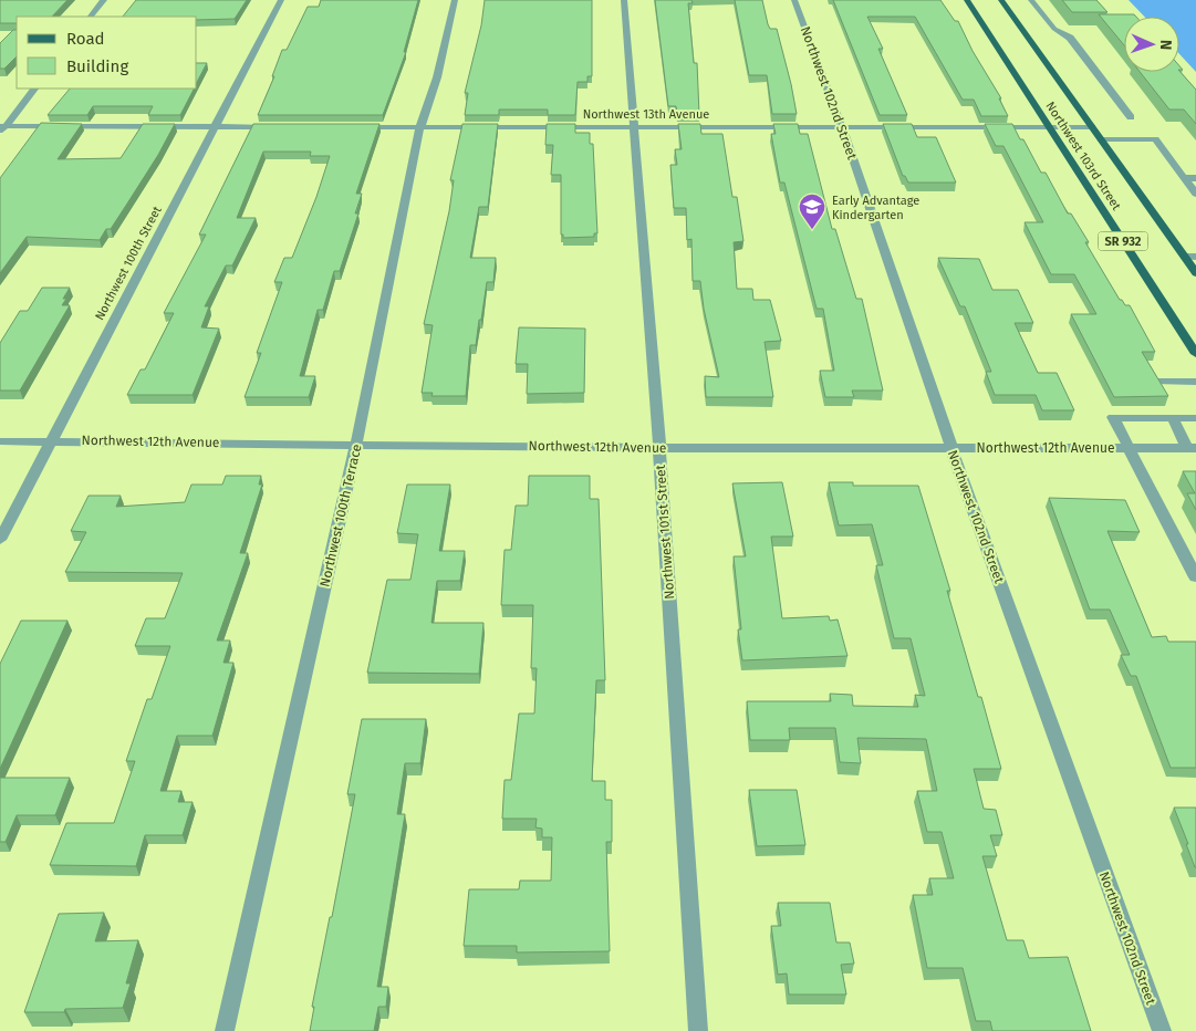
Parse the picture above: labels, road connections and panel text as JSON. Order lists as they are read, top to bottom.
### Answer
{
  "streets": {
    "main road": ["Northwest 103rd Street", "SR 932"],
    "street": [
      "Northwest 102nd Street",
      "Northwest 13th Avenue",
      "Northwest 100th Street",
      "Northwest 12th Avenue",
      "Northwest 100th Terrace",
      "Northwest 101st Street"
    ]
  },
  "crossings": [
    ["Northwest 102nd Street", "Northwest 13th Avenue"],
    ["Northwest 102nd Street", "Northwest 12th Avenue"],
    ["Northwest 13th Avenue", "Northwest 103rd Street"],
    ["Northwest 13th Avenue", "Northwest 100th Terrace"],
    ["Northwest 13th Avenue", "Northwest 101st Street"],
    ["Northwest 100th Street", "Northwest 12th Avenue"],
    ["Northwest 12th Avenue", "Northwest 100th Terrace"],
    ["Northwest 12th Avenue", "Northwest 101st Street"]
  ],
  "places": {
    "school or university": ["Early Advantage Kindergarten"]
  },
  "legend": ["Road", "Building"],
  "north": "right"
}
